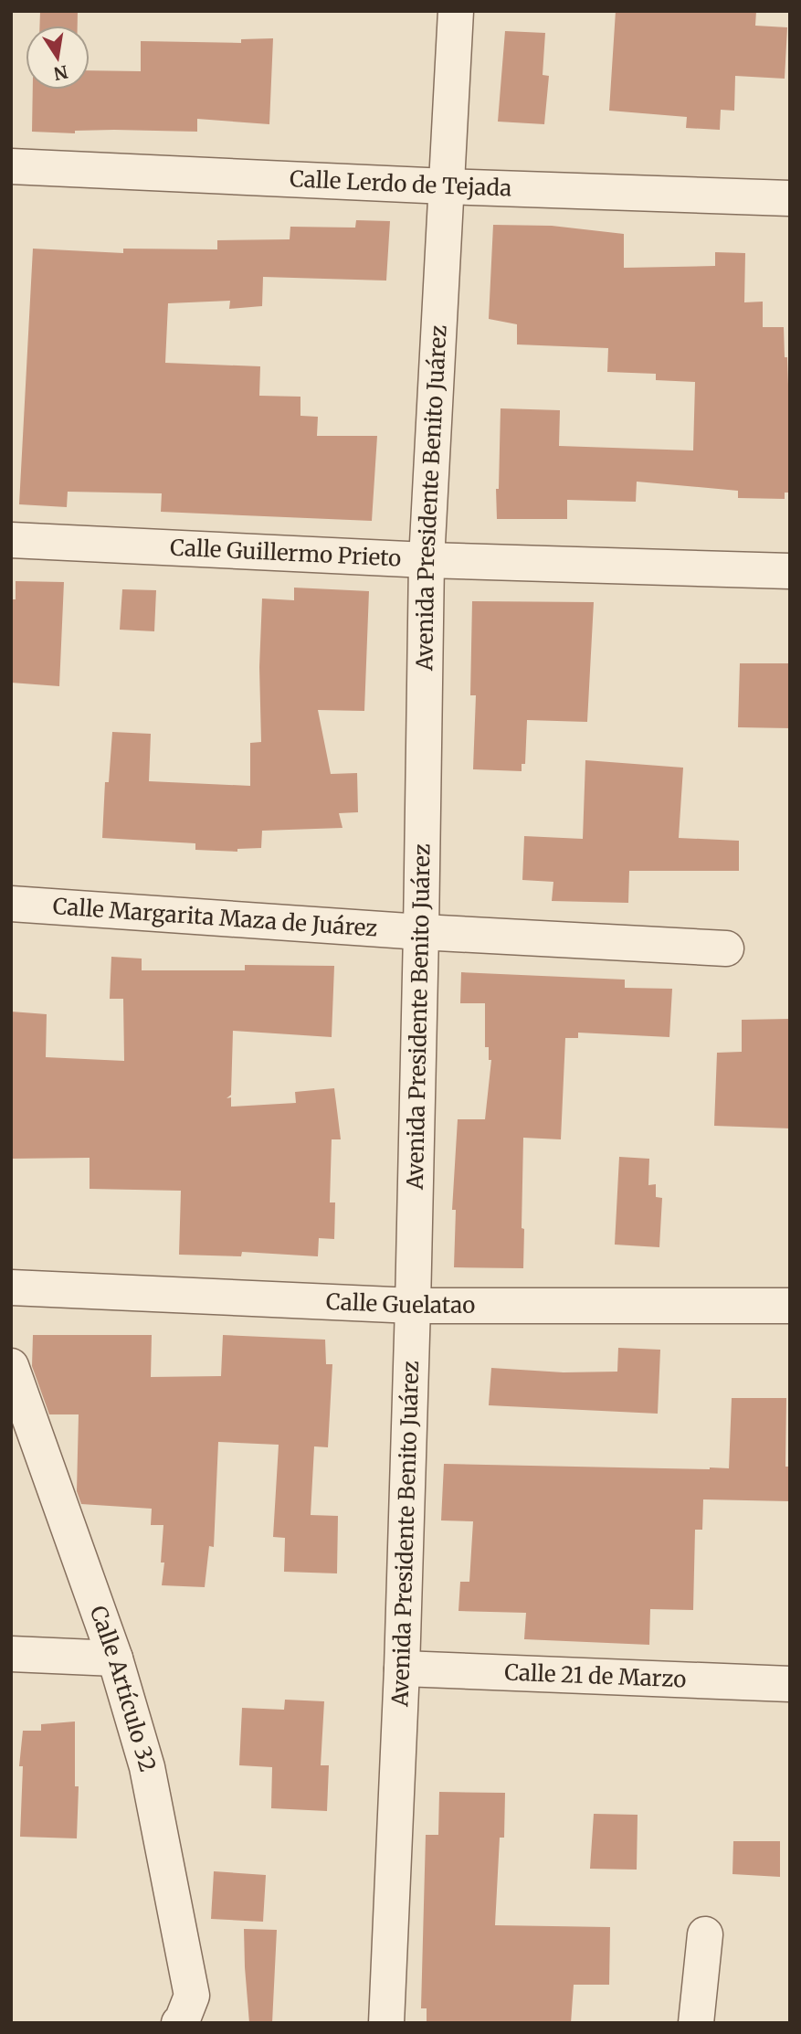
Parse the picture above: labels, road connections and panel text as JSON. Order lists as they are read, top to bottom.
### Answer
{
  "streets": {
    "street": [
      "Calle Lerdo de Tejada",
      "Avenida Presidente Benito Juárez",
      "Calle Guillermo Prieto",
      "Calle Margarita Maza de Juárez",
      "Calle Guelatao",
      "Calle 21 de Marzo",
      "Calle Artículo 32"
    ]
  },
  "crossings": [
    ["Calle Lerdo de Tejada", "Avenida Presidente Benito Juárez"],
    ["Avenida Presidente Benito Juárez", "Calle Guillermo Prieto"],
    ["Avenida Presidente Benito Juárez", "Calle Margarita Maza de Juárez"],
    ["Avenida Presidente Benito Juárez", "Calle Guelatao"],
    ["Avenida Presidente Benito Juárez", "Calle 21 de Marzo"]
  ],
  "north": "bottom"
}
